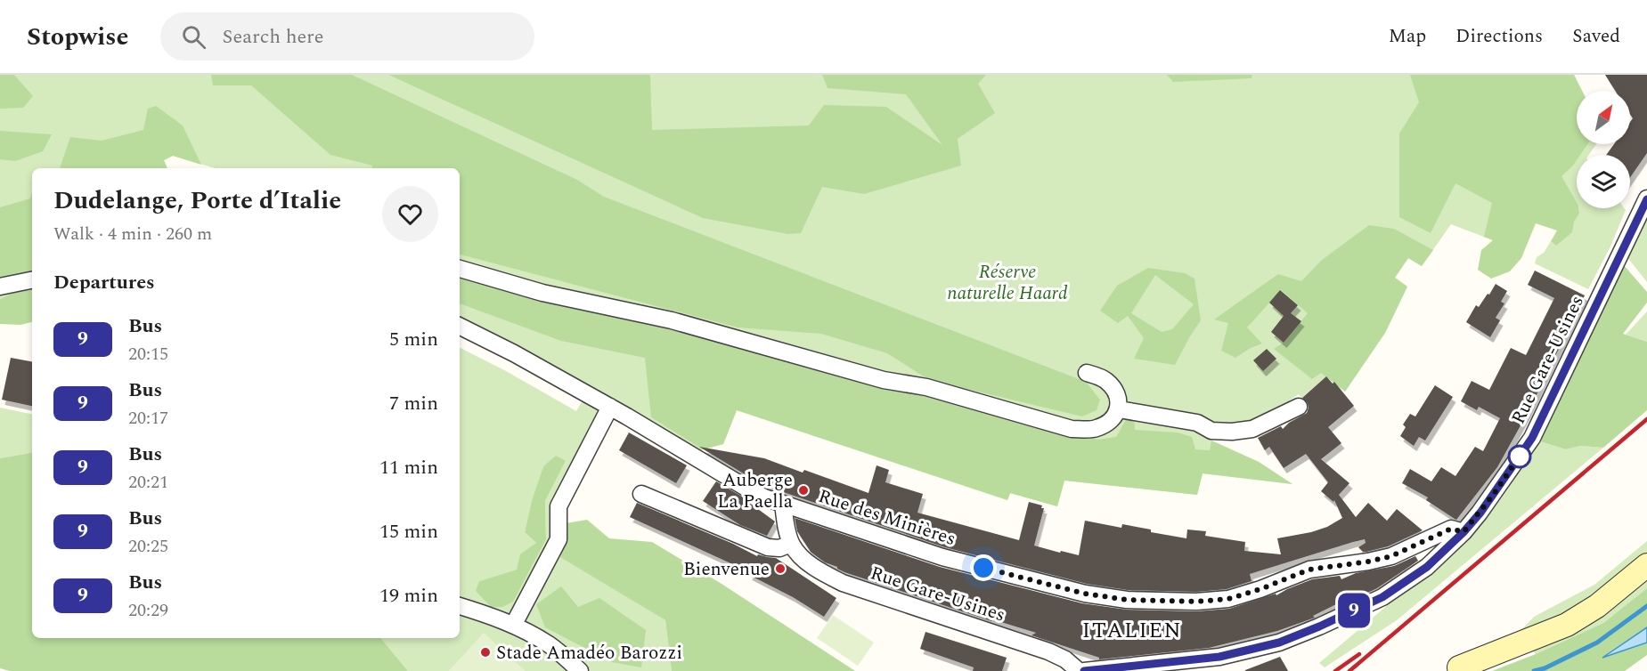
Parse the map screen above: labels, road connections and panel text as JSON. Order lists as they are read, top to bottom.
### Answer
{
  "streets": {
    "street": ["Rue Gare-Usines", "Rue des Minières"]
  },
  "crossings": [
    ["Rue Gare-Usines", "Rue des Minières"]
  ],
  "districts": ["ITALIEN"],
  "parks": ["Réserve naturelle Haard"],
  "places": ["Auberge La Paella", "Bienvenue", "Stade Amadéo Barozzi"],
  "lines": ["bus line 9"],
  "north": "top right",
  "page": {
    "header": "Stopwise",
    "search": "Search here",
    "nav": ["Map", "Directions", "Saved"],
    "on_map": "9",
    "heading": [
      ["Dudelange, Porte d’Italie", "Walk · 4 min · 260 m"],
      "Departures"
    ],
    "list": [
      {
        "mark": "9",
        "name": "Bus",
        "note": "20:15",
        "value": "5 min"
      },
      {
        "mark": "9",
        "name": "Bus",
        "note": "20:17",
        "value": "7 min"
      },
      {
        "mark": "9",
        "name": "Bus",
        "note": "20:21",
        "value": "11 min"
      },
      {
        "mark": "9",
        "name": "Bus",
        "note": "20:25",
        "value": "15 min"
      },
      {
        "mark": "9",
        "name": "Bus",
        "note": "20:29",
        "value": "19 min"
      }
    ]
  }
}
